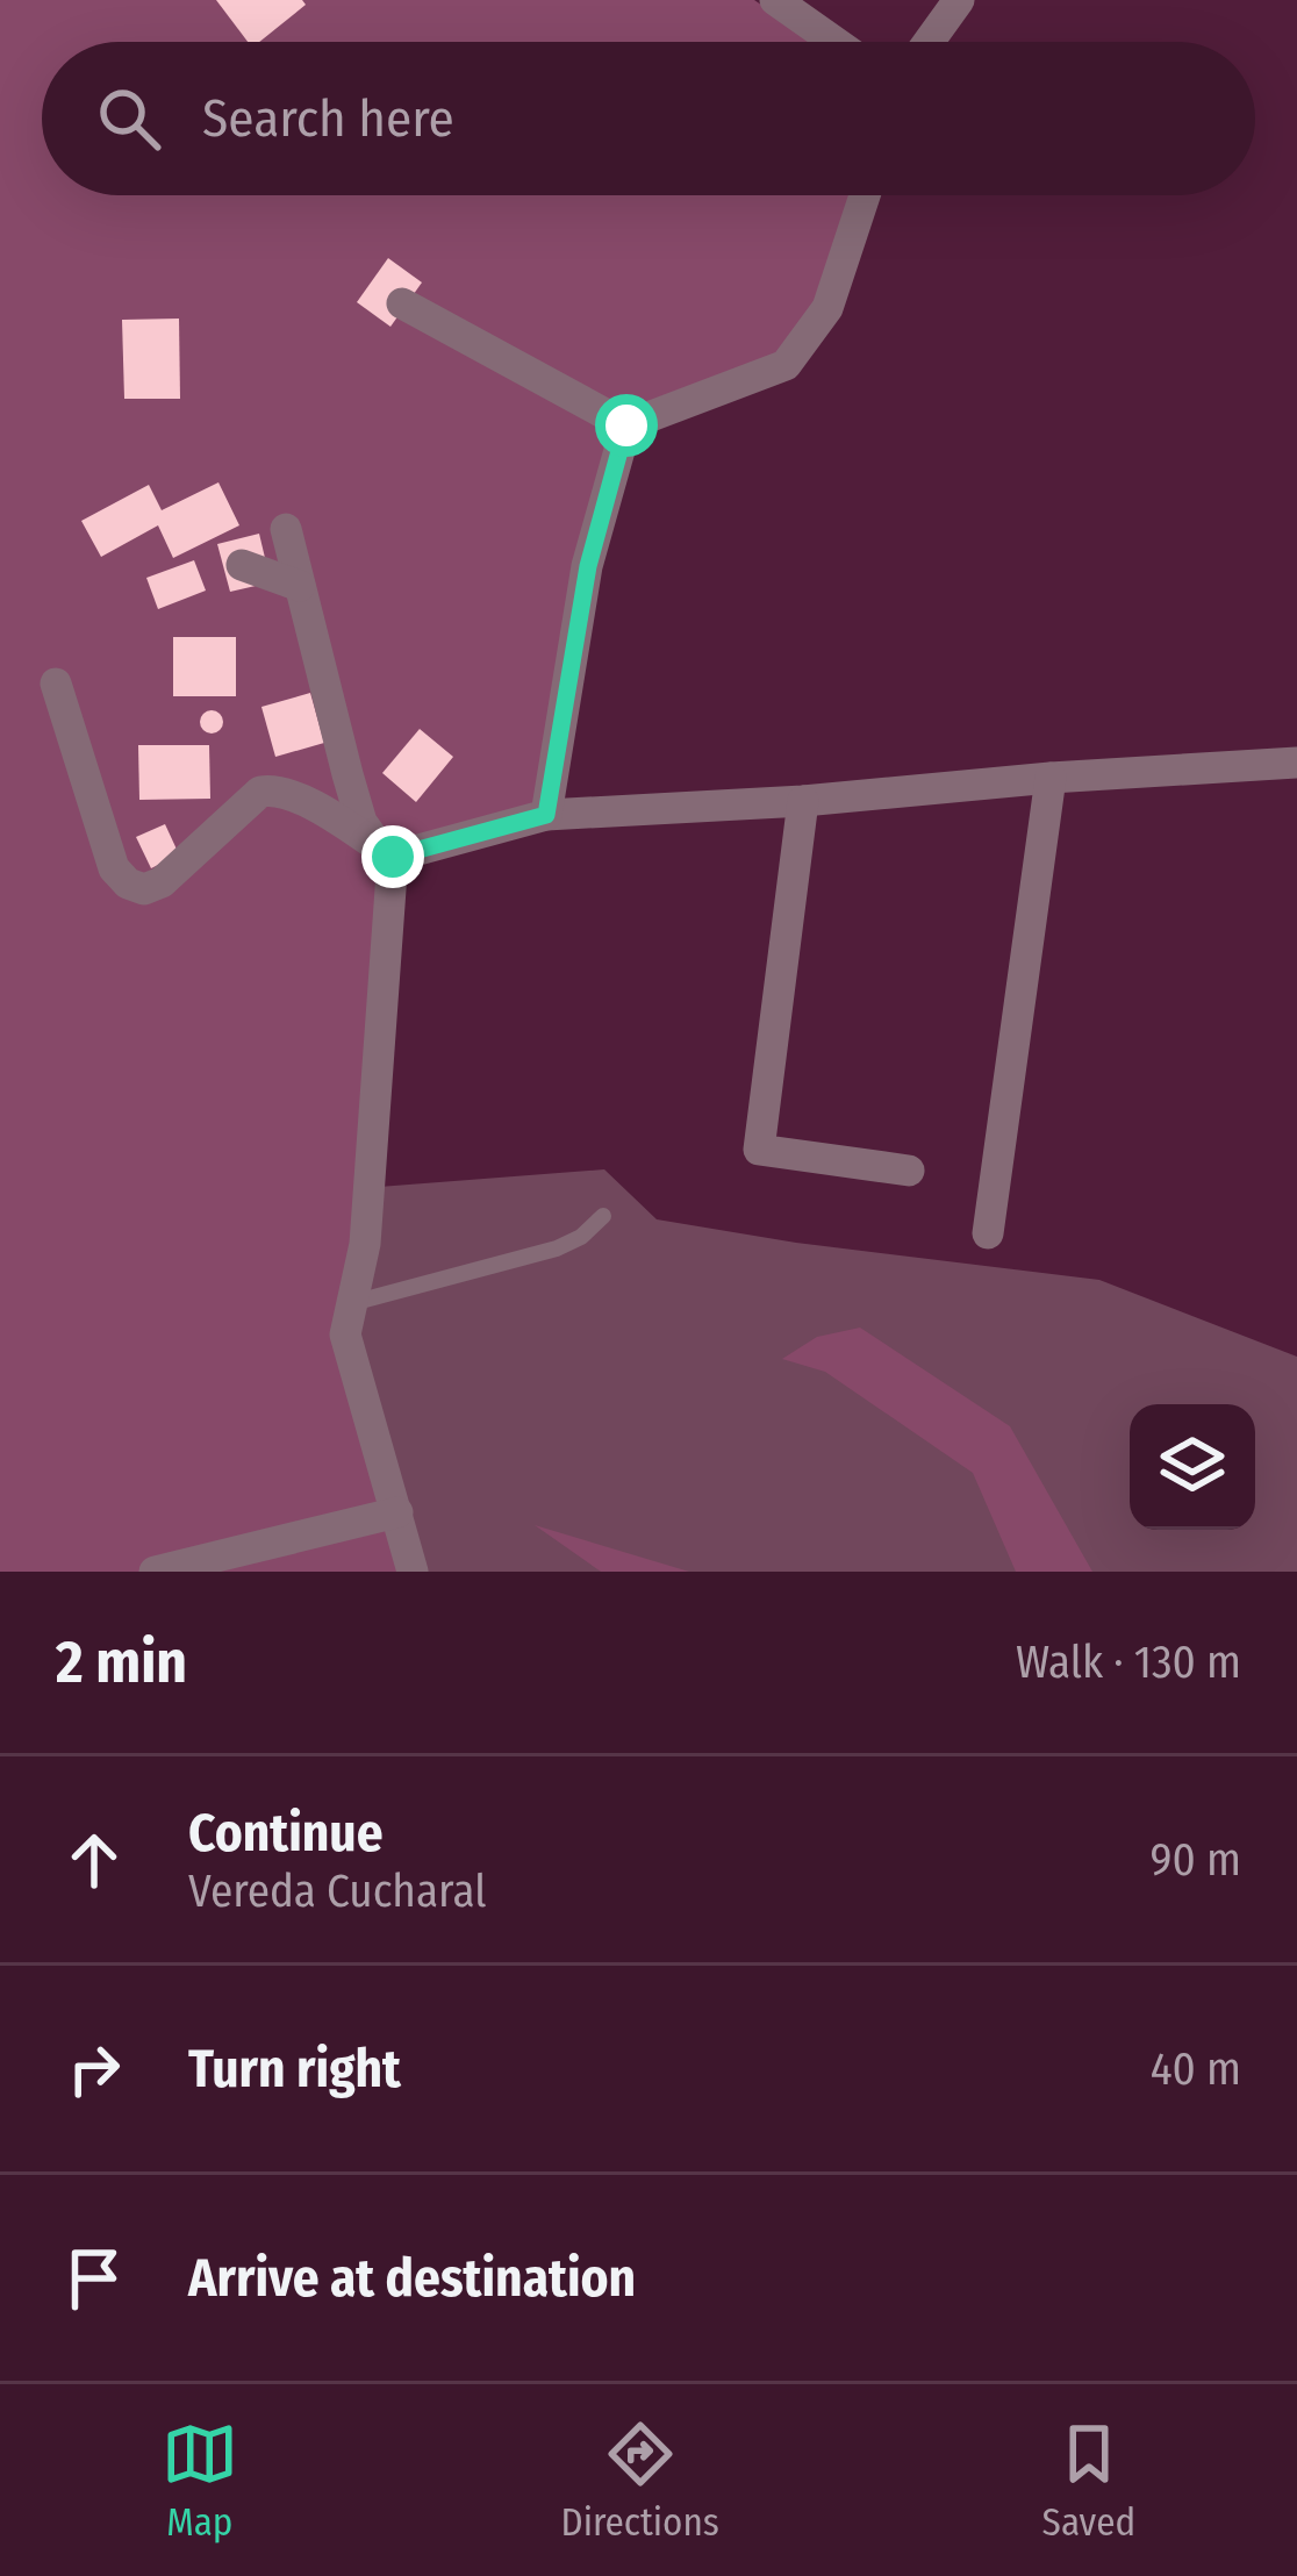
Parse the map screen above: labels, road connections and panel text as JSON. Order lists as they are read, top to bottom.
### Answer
{
  "page": {
    "search": "Search here",
    "heading": ["2 min", "Walk · 130 m"],
    "list": [
      ["Continue", "Vereda Cucharal", "90 m"],
      ["Turn right", "40 m"],
      "Arrive at destination"
    ],
    "nav": ["Map", "Directions", "Saved"]
  }
}
